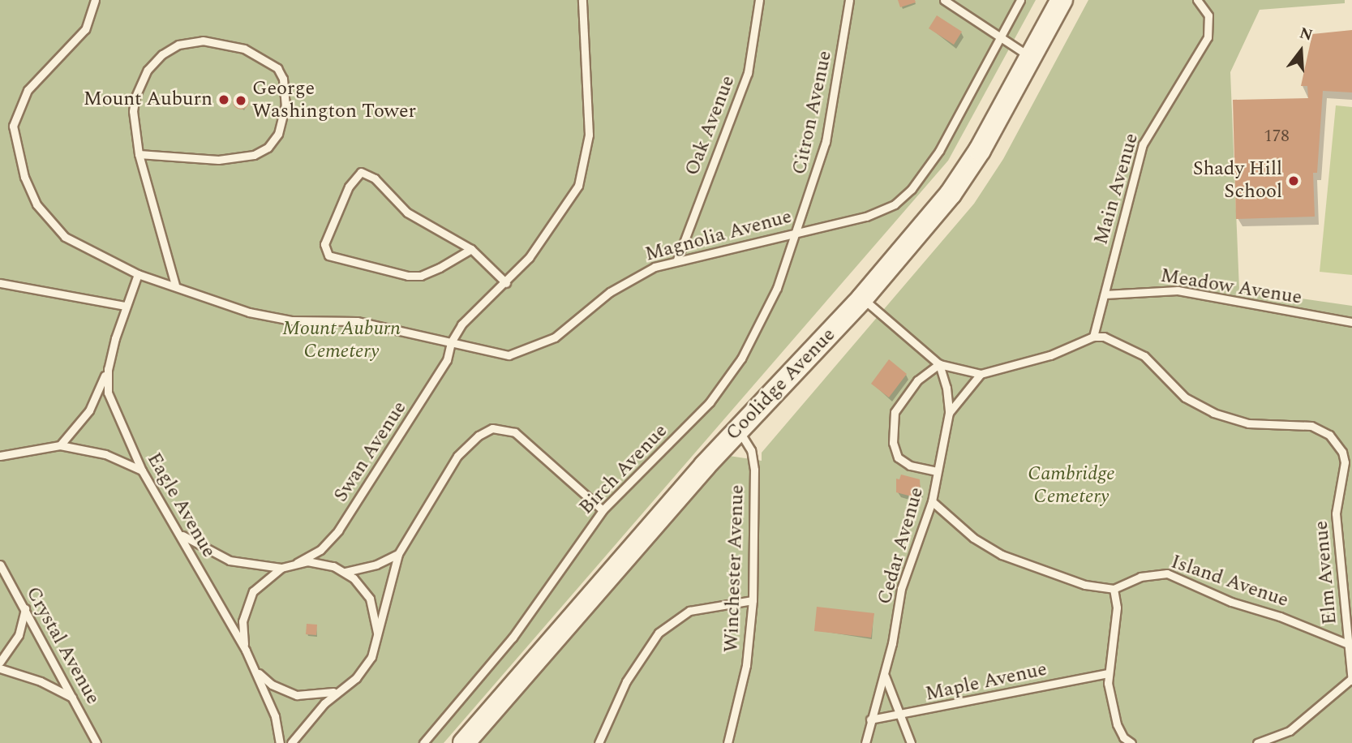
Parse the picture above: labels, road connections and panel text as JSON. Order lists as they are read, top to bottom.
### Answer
{
  "streets": {
    "street": ["Coolidge Avenue"],
    "lane": [
      "Citron Avenue",
      "Oak Avenue",
      "Main Avenue",
      "Magnolia Avenue",
      "Meadow Avenue",
      "Swan Avenue",
      "Birch Avenue",
      "Eagle Avenue",
      "Cedar Avenue",
      "Winchester Avenue",
      "Elm Avenue",
      "Island Avenue",
      "Crystal Avenue",
      "Maple Avenue"
    ]
  },
  "crossings": [
    ["Citron Avenue", "Magnolia Avenue"],
    ["Citron Avenue", "Birch Avenue"],
    ["Oak Avenue", "Magnolia Avenue"],
    ["Main Avenue", "Meadow Avenue"],
    ["Magnolia Avenue", "Swan Avenue"],
    ["Magnolia Avenue", "Birch Avenue"],
    ["Magnolia Avenue", "Eagle Avenue"],
    ["Coolidge Avenue", "Winchester Avenue"],
    ["Swan Avenue", "Eagle Avenue"],
    ["Cedar Avenue", "Maple Avenue"],
    ["Elm Avenue", "Island Avenue"]
  ],
  "parks": ["Mount Auburn Cemetery", "Cambridge Cemetery"],
  "places": ["Mount Auburn", "George Washington Tower", "Shady Hill School"],
  "house_numbers": ["178"],
  "north": "top"
}
